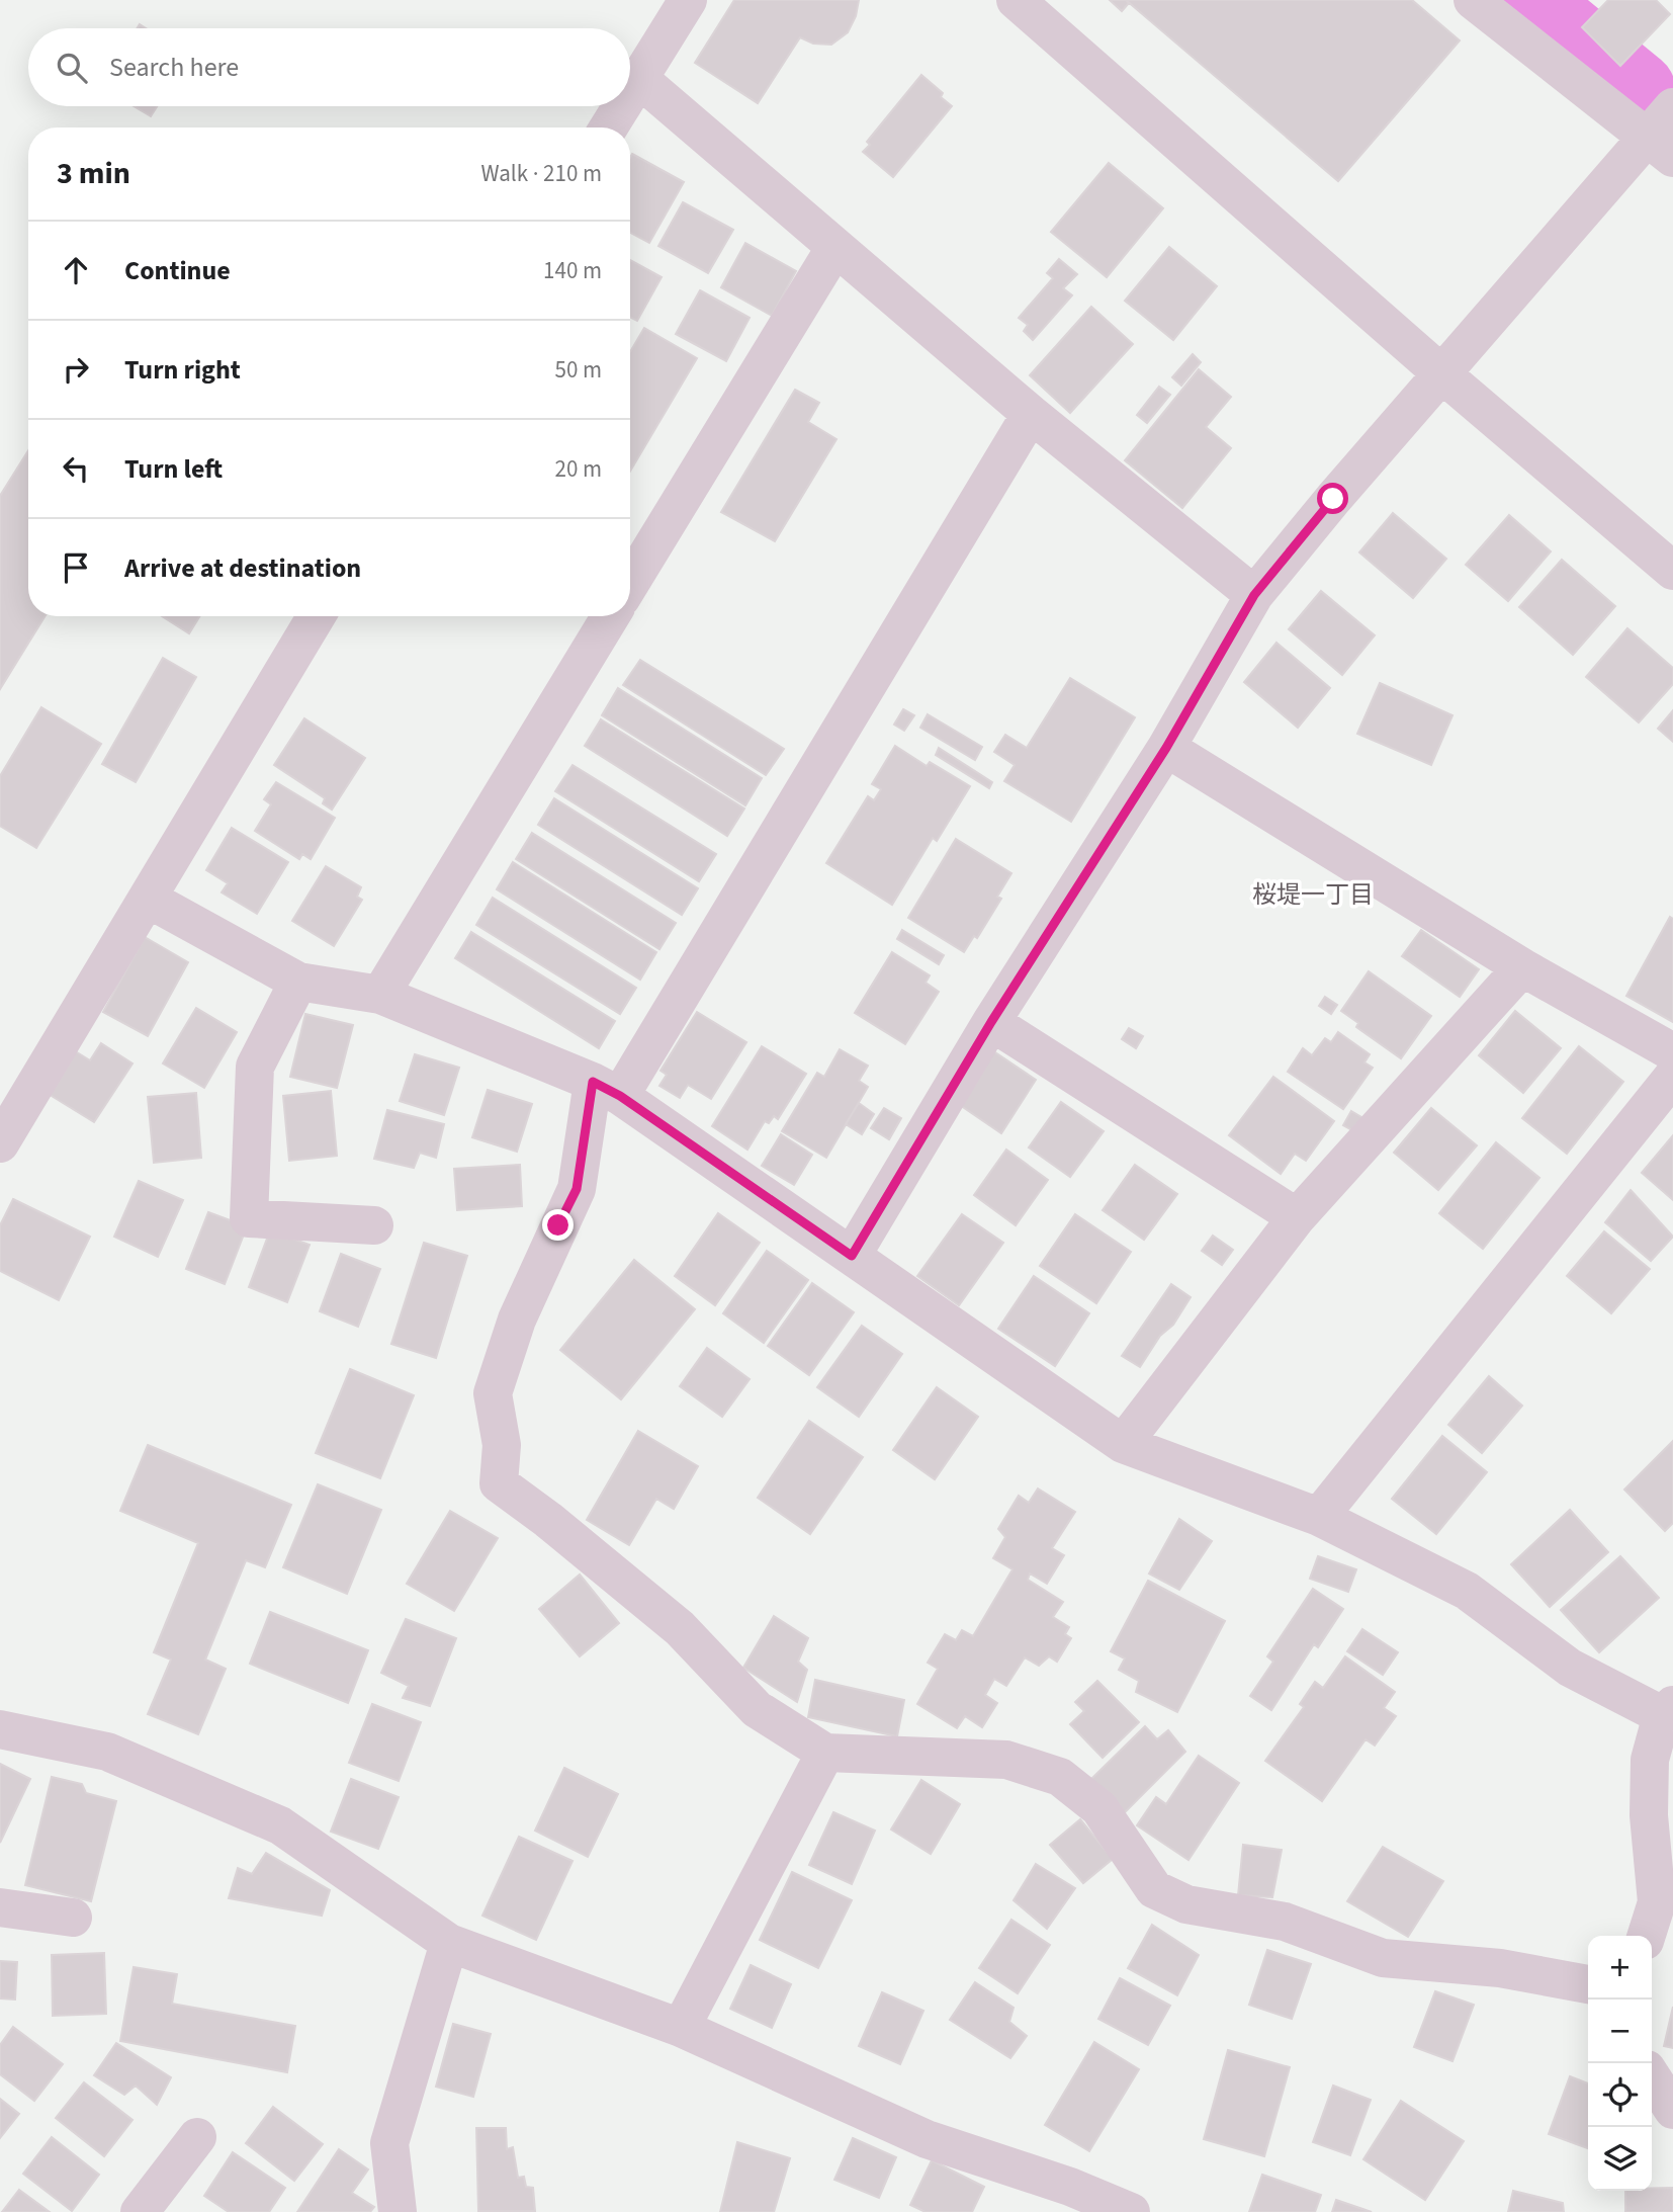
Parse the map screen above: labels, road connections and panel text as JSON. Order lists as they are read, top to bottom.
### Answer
{
  "districts": ["桜堤一丁目"],
  "page": {
    "search": "Search here",
    "heading": ["3 min", "Walk · 210 m"],
    "list": [
      ["Continue", "140 m"],
      ["Turn right", "50 m"],
      ["Turn left", "20 m"],
      "Arrive at destination"
    ],
    "map_buttons": ["+", "−"]
  }
}
